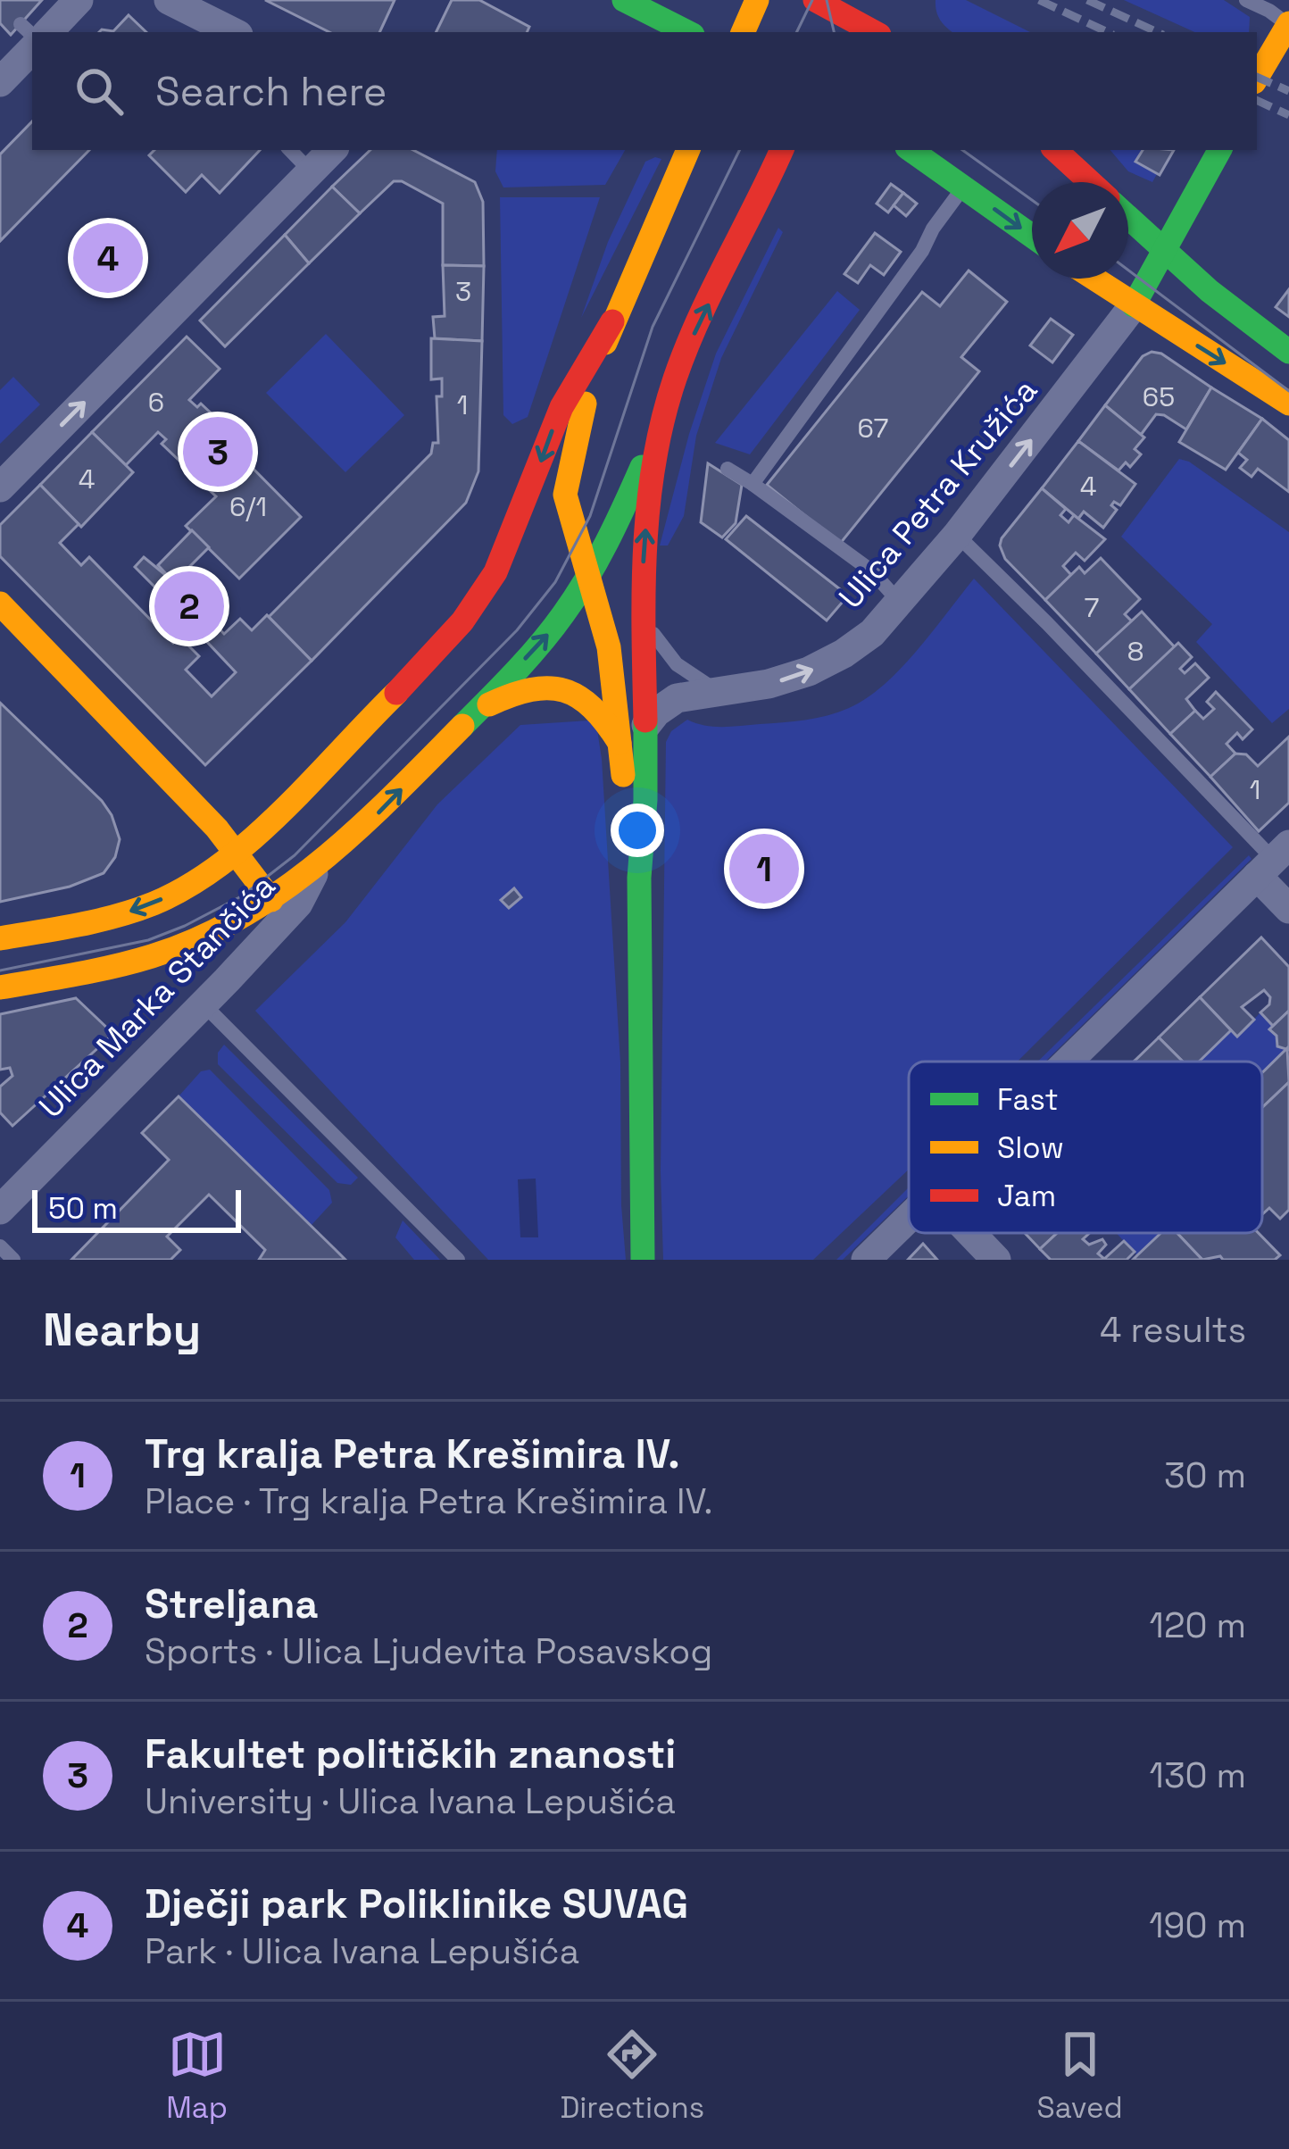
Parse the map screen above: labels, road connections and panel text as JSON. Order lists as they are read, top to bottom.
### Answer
{
  "streets": {
    "street": ["Ulica Petra Kružića", "Ulica Marka Stančića"]
  },
  "one_way": ["Ulica Petra Kružića"],
  "house_numbers": [
    "3",
    "65",
    "6",
    "1",
    "67",
    "4",
    "4",
    "6/1",
    "7",
    "8",
    "1"
  ],
  "legend": ["Fast", "Slow", "Jam"],
  "scale_bar": "50 m",
  "north": "bottom left",
  "page": {
    "search": "Search here",
    "pins": [
      "4",
      "3",
      "2",
      "1"
    ],
    "scale": "50 m",
    "heading": ["Nearby", "4 results"],
    "list": [
      {
        "mark": "1",
        "name": "Trg kralja Petra Krešimira IV.",
        "note": "Place · Trg kralja Petra Krešimira IV.",
        "value": "30 m"
      },
      {
        "mark": "2",
        "name": "Streljana",
        "note": "Sports · Ulica Ljudevita Posavskog",
        "value": "120 m"
      },
      {
        "mark": "3",
        "name": "Fakultet političkih znanosti",
        "note": "University · Ulica Ivana Lepušića",
        "value": "130 m"
      },
      {
        "mark": "4",
        "name": "Dječji park Poliklinike SUVAG",
        "note": "Park · Ulica Ivana Lepušića",
        "value": "190 m"
      }
    ],
    "nav": ["Map", "Directions", "Saved"]
  }
}
